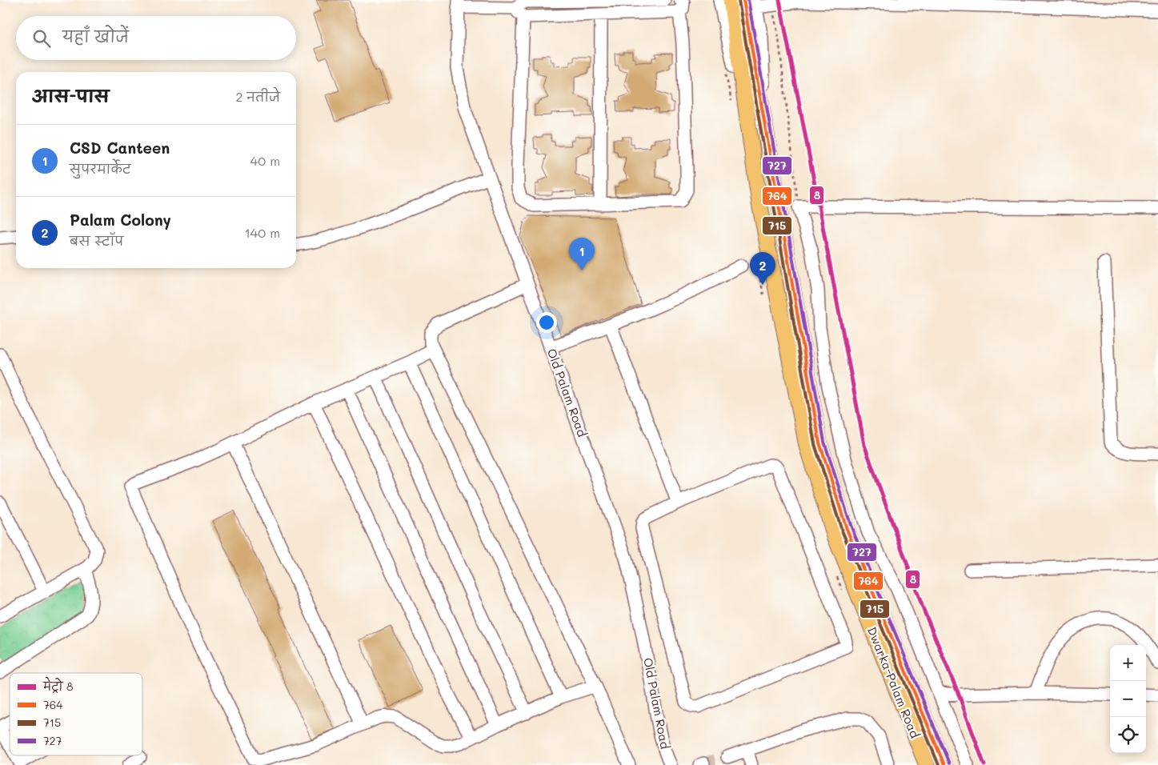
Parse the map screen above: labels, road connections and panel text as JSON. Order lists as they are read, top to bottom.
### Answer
{
  "streets": {
    "main road": ["Dwarka-Palam Road"],
    "street": ["Old Palam Road"]
  },
  "lines": [
    "metro line 8",
    "transit line 764",
    "transit line 727",
    "transit line 715"
  ],
  "legend": [
    "मेट्रो 8",
    "764",
    "715",
    "727"
  ],
  "page": {
    "search": "यहाँ खोजें",
    "heading": ["आस-पास", "2 नतीजे"],
    "list": [
      {
        "mark": "1",
        "name": "CSD Canteen",
        "note": "सुपरमार्केट",
        "value": "40 m"
      },
      {
        "mark": "2",
        "name": "Palam Colony",
        "note": "बस स्टॉप",
        "value": "140 m"
      }
    ],
    "pins": ["1", "2"],
    "map_buttons": ["+", "−"]
  }
}
